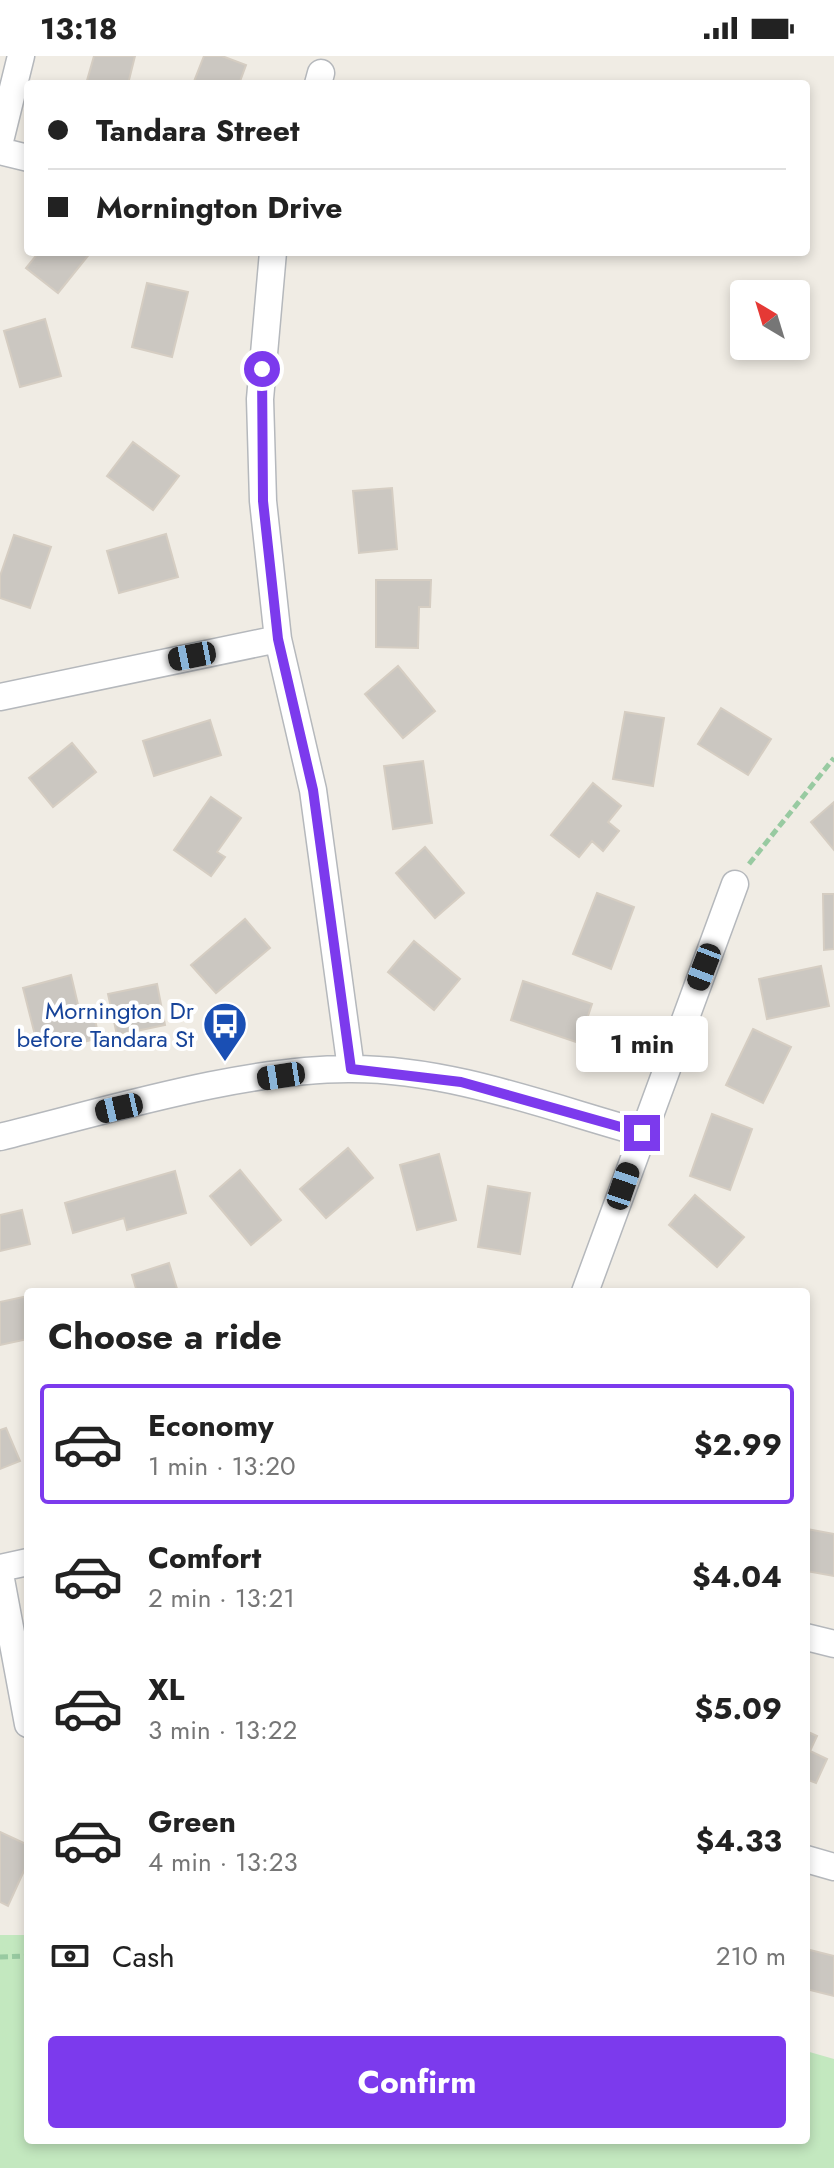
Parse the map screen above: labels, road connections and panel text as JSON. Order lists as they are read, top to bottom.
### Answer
{
  "places": {
    "bus stop": ["Mornington Dr before Tandara St"]
  },
  "north": "top left",
  "page": {
    "status": "13:18",
    "banner": ["Tandara Street", "Mornington Drive"],
    "bubble": "1 min",
    "heading": "Choose a ride",
    "list": [
      {
        "name": "Economy",
        "note": "1 min · 13:20",
        "value": "$2.99"
      },
      {
        "name": "Comfort",
        "note": "2 min · 13:21",
        "value": "$4.04"
      },
      {
        "name": "XL",
        "note": "3 min · 13:22",
        "value": "$5.09"
      },
      {
        "name": "Green",
        "note": "4 min · 13:23",
        "value": "$4.33"
      }
    ],
    "pay": ["Cash", "210 m"],
    "buttons": "Confirm"
  }
}
